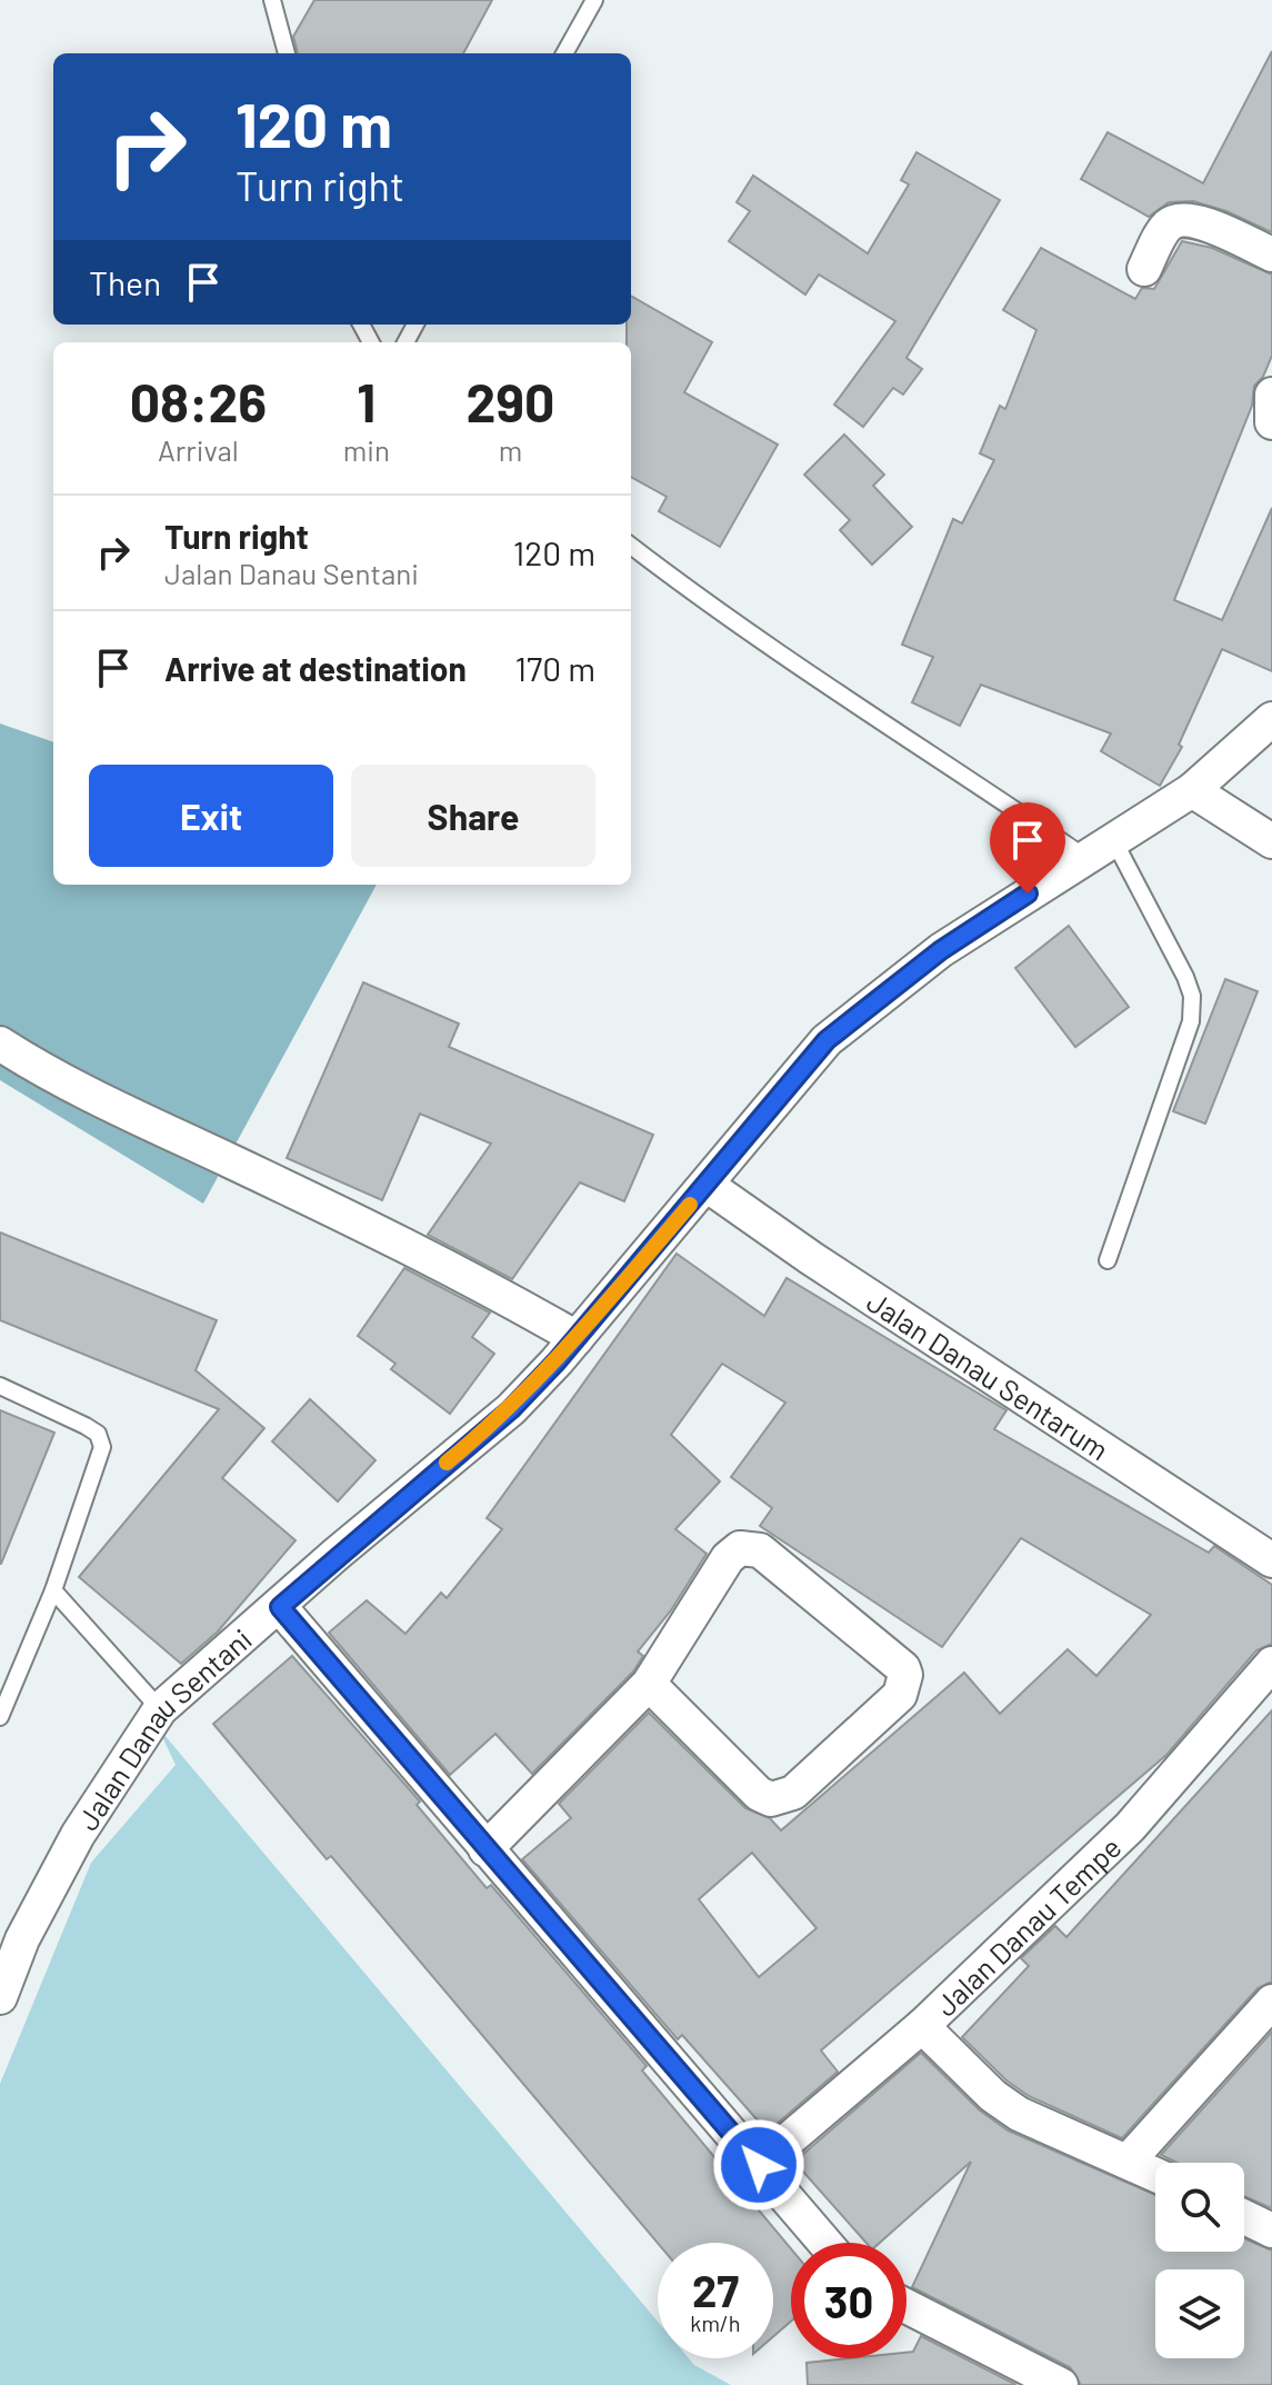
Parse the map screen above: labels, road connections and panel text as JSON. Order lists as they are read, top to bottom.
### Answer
{
  "streets": {
    "street": ["Jalan Danau Sentarum", "Jalan Danau Sentani", "Jalan Danau Tempe"]
  },
  "crossings": [
    ["Jalan Danau Sentarum", "Jalan Danau Sentani"]
  ],
  "page": {
    "turn": ["120 m", "Turn right"],
    "then": "Then",
    "eta": [
      "08:26",
      "Arrival",
      "1",
      "min",
      "290",
      "m"
    ],
    "list": [
      {
        "name": "Turn right",
        "note": "Jalan Danau Sentani",
        "value": "120 m"
      },
      {
        "name": "Arrive at destination",
        "value": "170 m"
      }
    ],
    "buttons": ["Exit", "Share"],
    "speed": "27 km/h",
    "limit": "30"
  }
}
